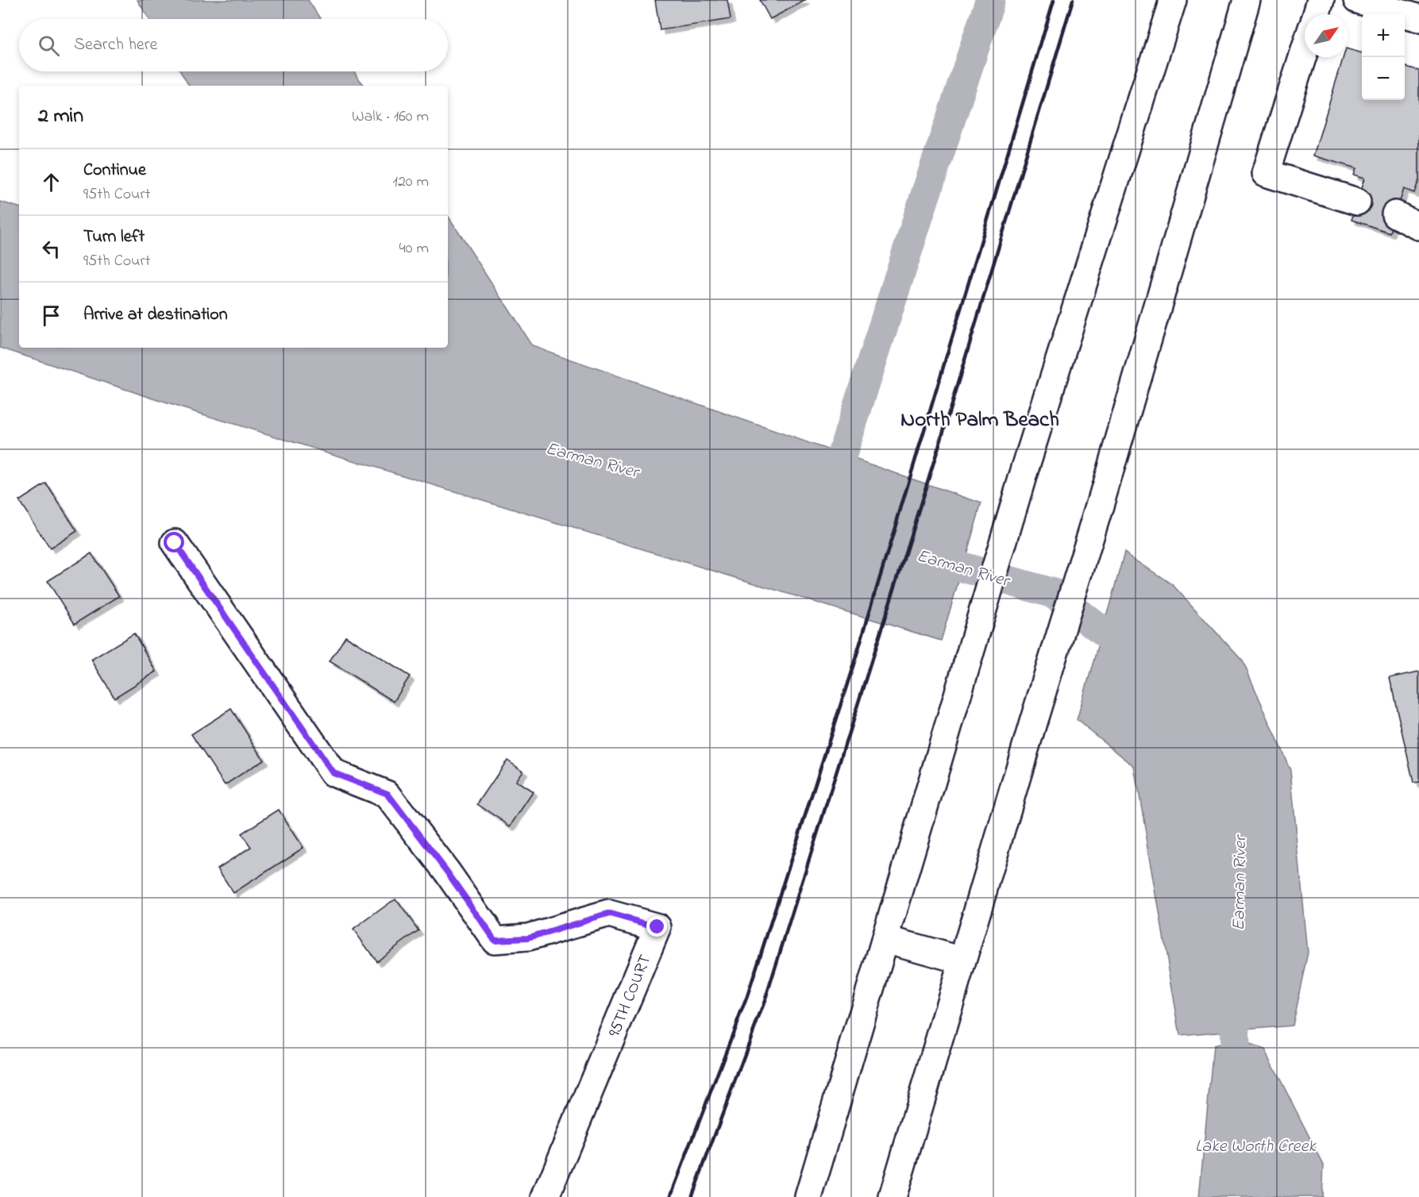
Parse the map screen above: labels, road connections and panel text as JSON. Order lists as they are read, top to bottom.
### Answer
{
  "streets": {
    "main road": ["95TH COURT"]
  },
  "districts": ["North Palm Beach"],
  "water": ["Earman River", "Lake Worth Creek"],
  "north": "top right",
  "page": {
    "map_buttons": ["+", "−"],
    "search": "Search here",
    "heading": ["2 min", "Walk · 160 m"],
    "list": [
      ["Continue", "95th Court", "120 m"],
      ["Turn left", "95th Court", "40 m"],
      "Arrive at destination"
    ]
  }
}
